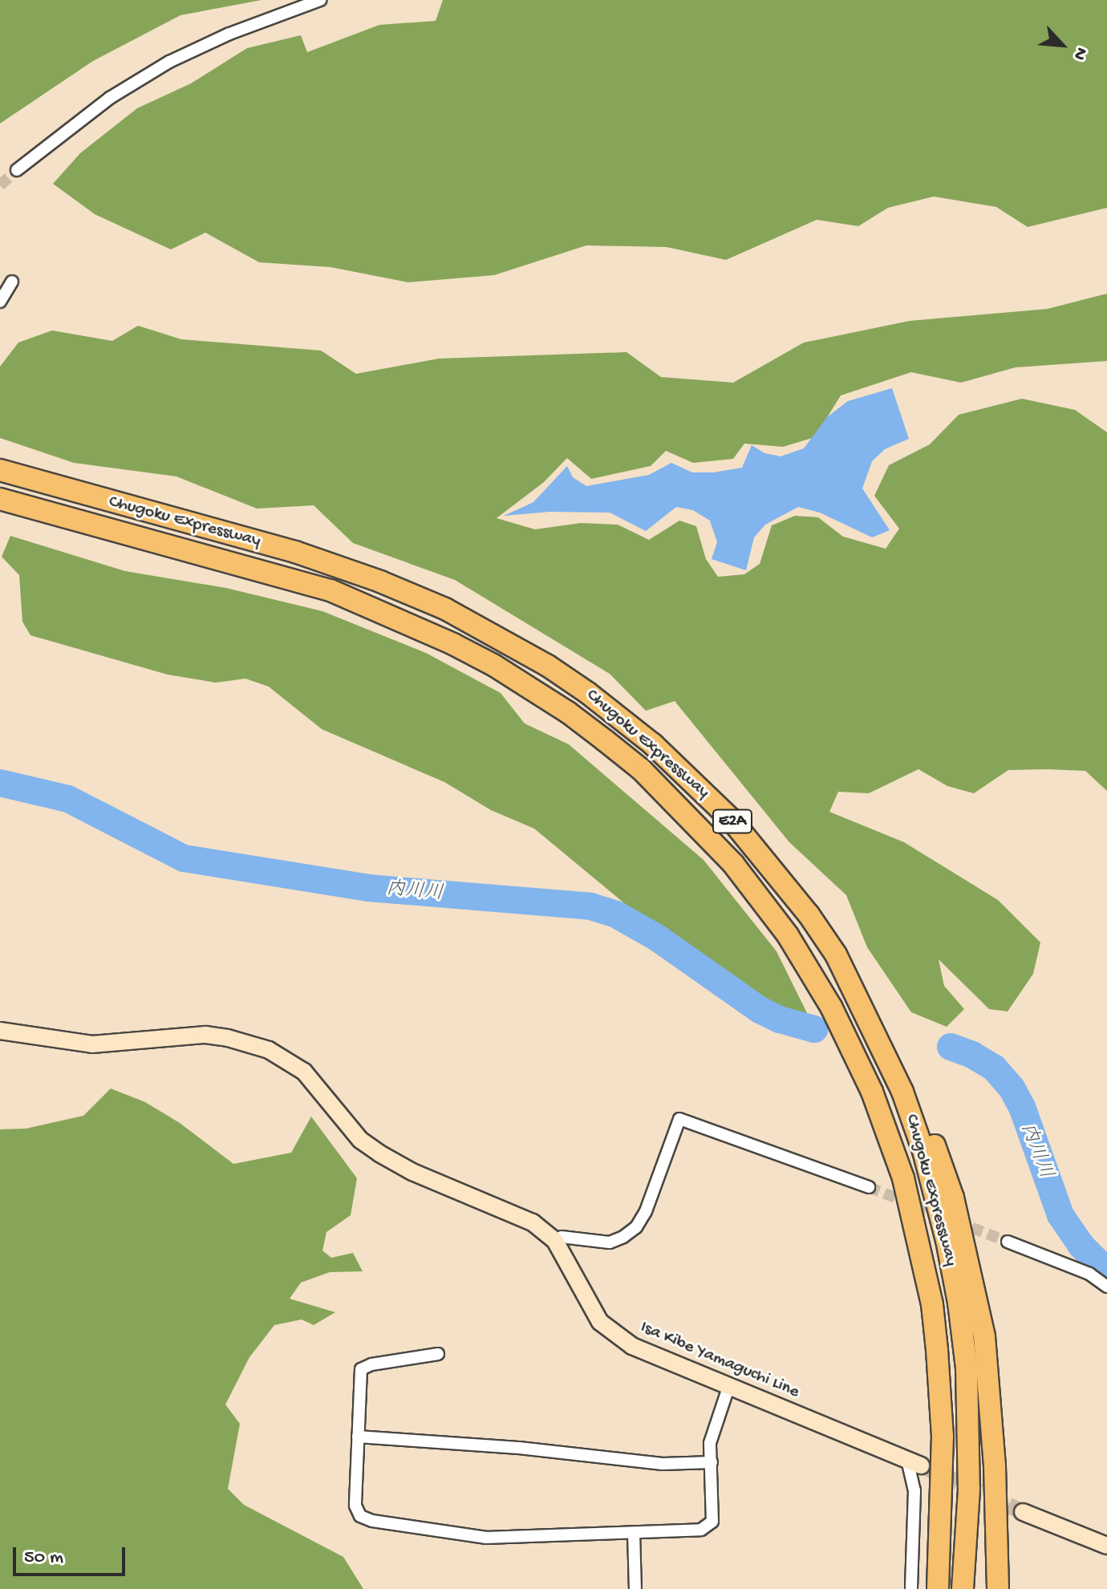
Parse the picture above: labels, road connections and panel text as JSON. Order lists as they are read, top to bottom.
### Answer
{
  "streets": {
    "highway": ["Chugoku Expressway", "E2A"],
    "main road": ["Isa Kibe Yamaguchi Line"]
  },
  "water": ["内川川"],
  "scale_bar": "50 m",
  "north": "bottom right"
}
